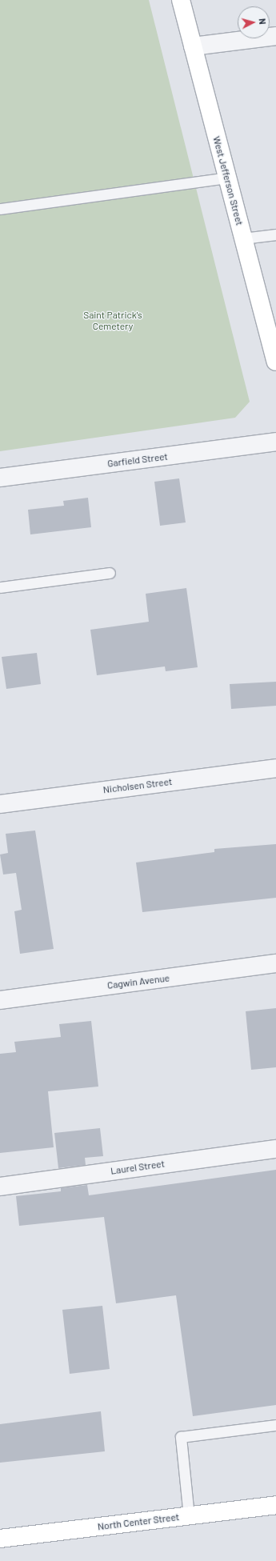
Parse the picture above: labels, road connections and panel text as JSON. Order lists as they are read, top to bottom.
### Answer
{
  "streets": {
    "main road": ["West Jefferson Street", "North Center Street"],
    "street": [
      "Garfield Street",
      "Nicholsen Street",
      "Cagwin Avenue",
      "Laurel Street"
    ]
  },
  "parks": ["Saint Patrick's Cemetery"],
  "north": "right"
}
